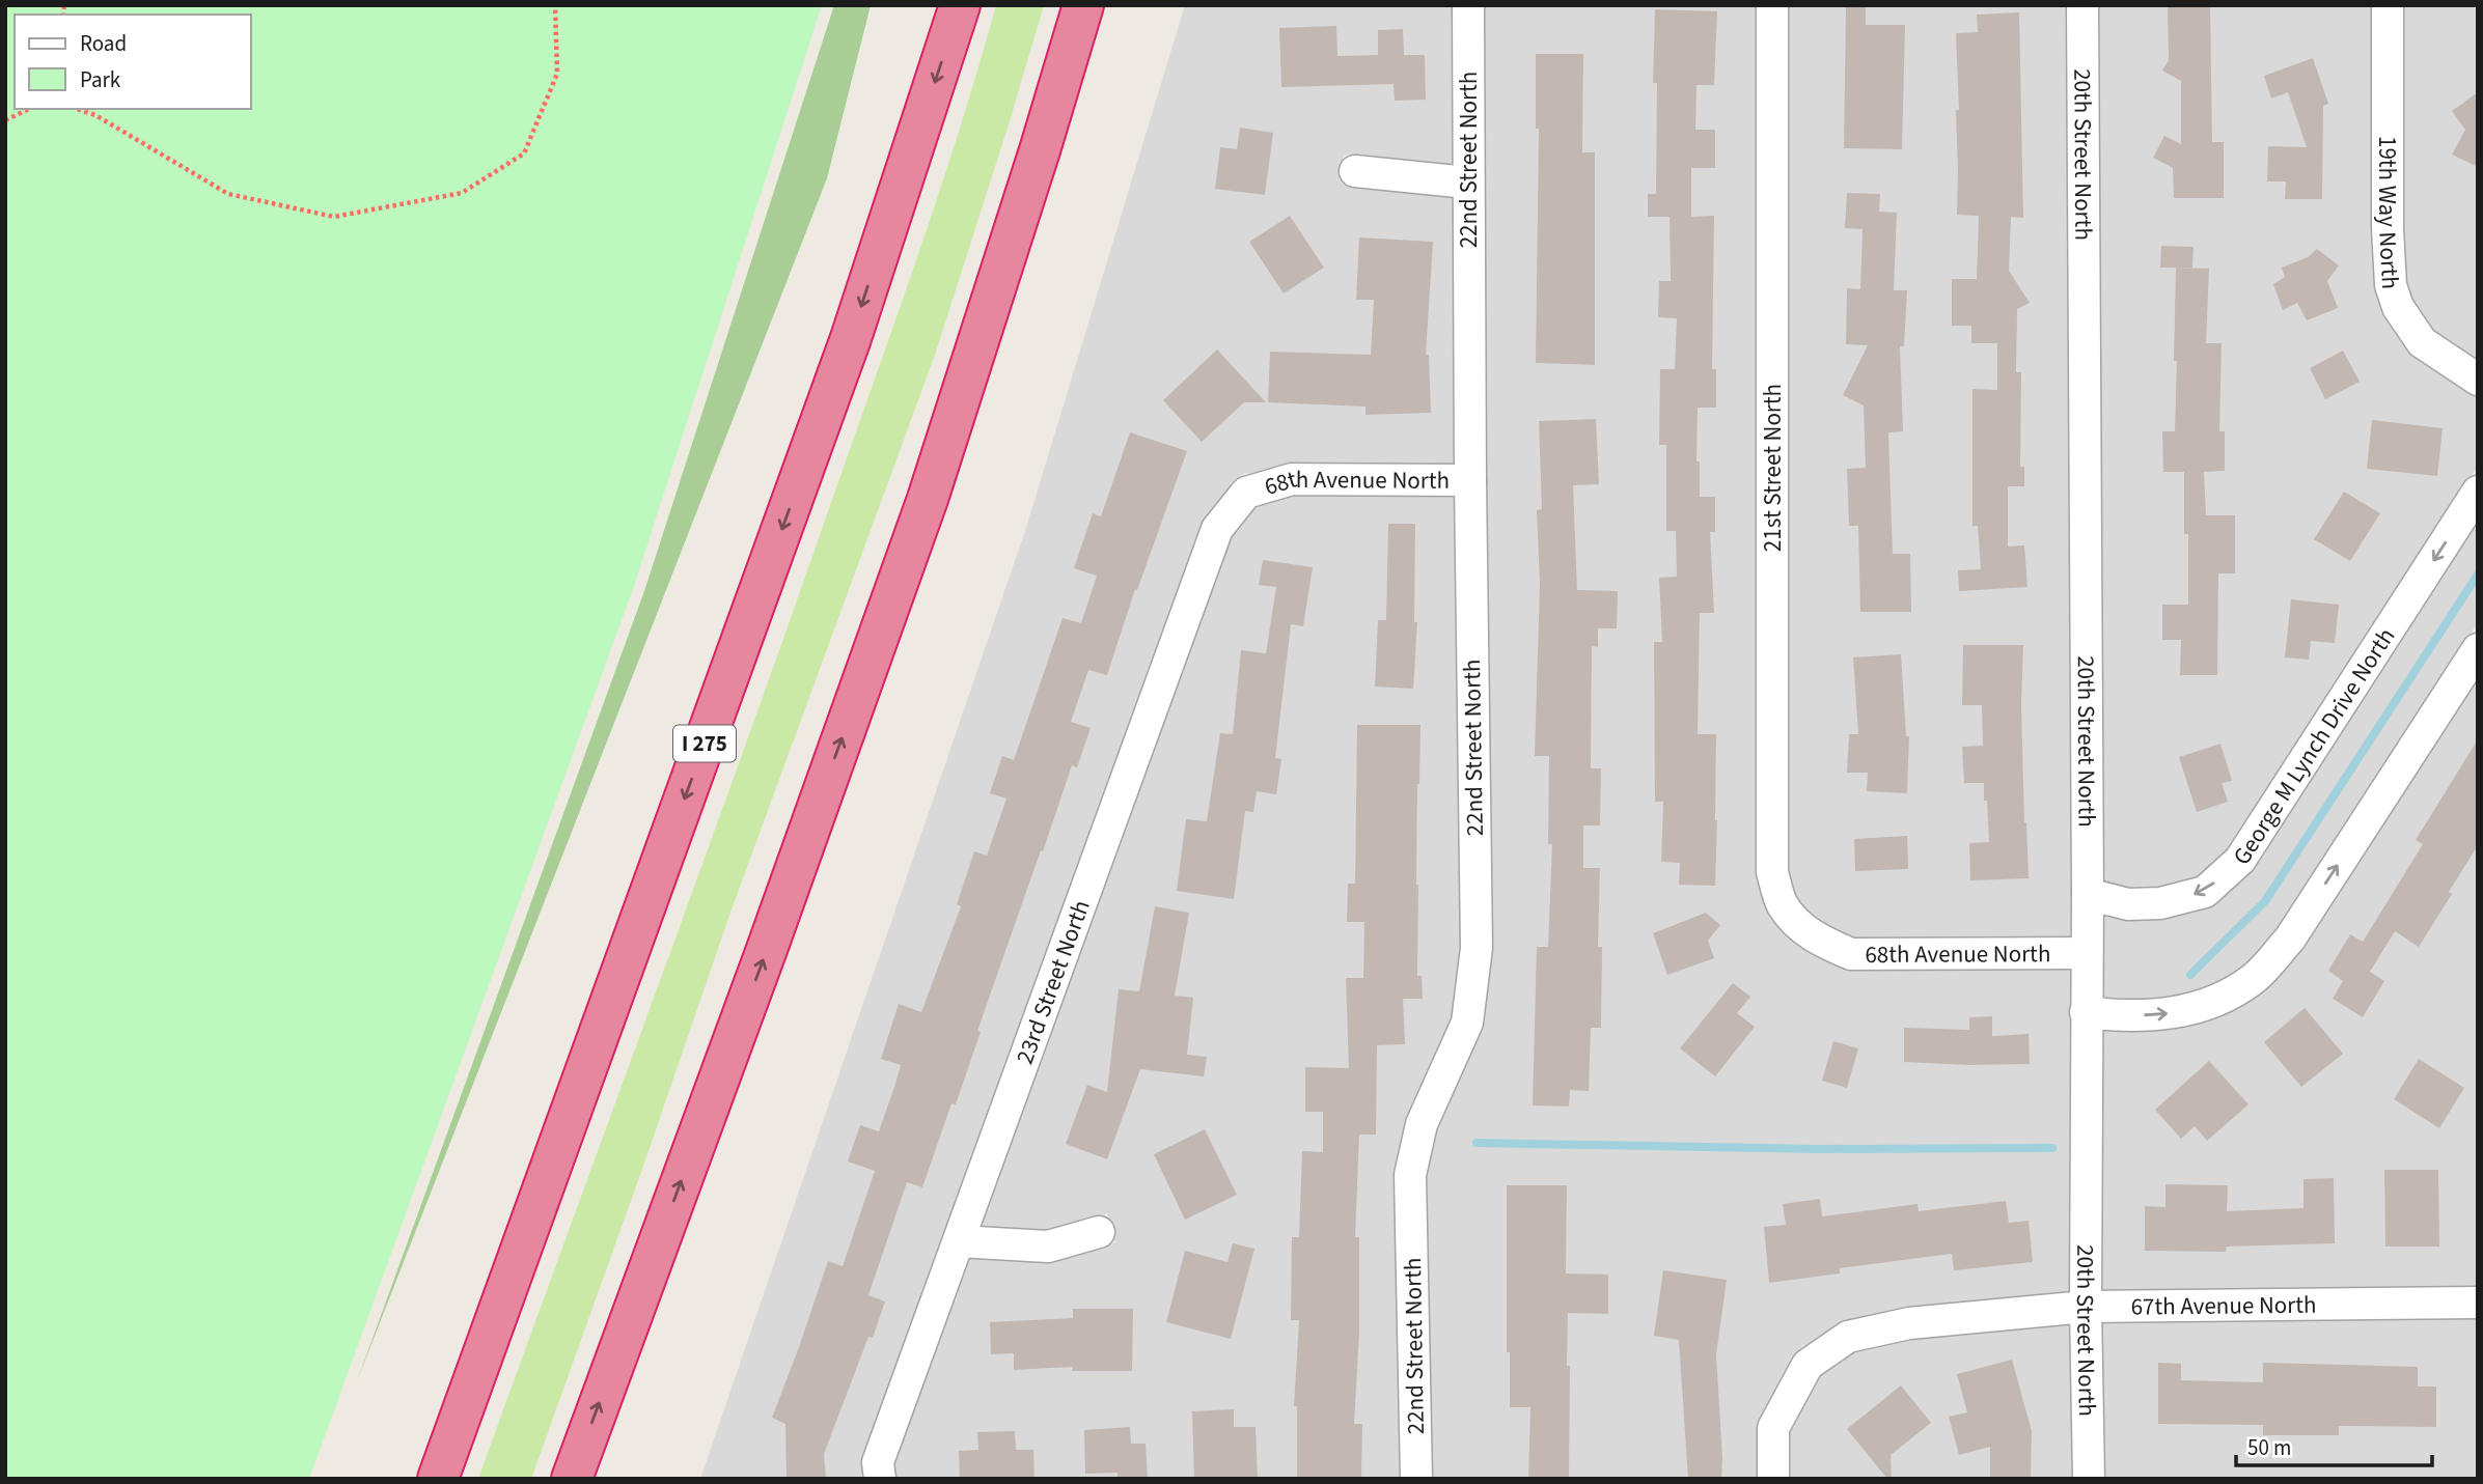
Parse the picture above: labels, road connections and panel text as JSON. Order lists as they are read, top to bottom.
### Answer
{
  "streets": {
    "highway": ["I 275"],
    "street": [
      "20th Street North",
      "22nd Street North",
      "19th Way North",
      "21st Street North",
      "68th Avenue North",
      "George M Lynch Drive North",
      "23rd Street North",
      "67th Avenue North"
    ]
  },
  "crossings": [
    ["20th Street North", "68th Avenue North"],
    ["20th Street North", "George M Lynch Drive North"],
    ["20th Street North", "67th Avenue North"],
    ["22nd Street North", "68th Avenue North"],
    ["21st Street North", "68th Avenue North"],
    ["68th Avenue North", "23rd Street North"]
  ],
  "legend": ["Road", "Park"],
  "scale_bar": "50 m"
}
